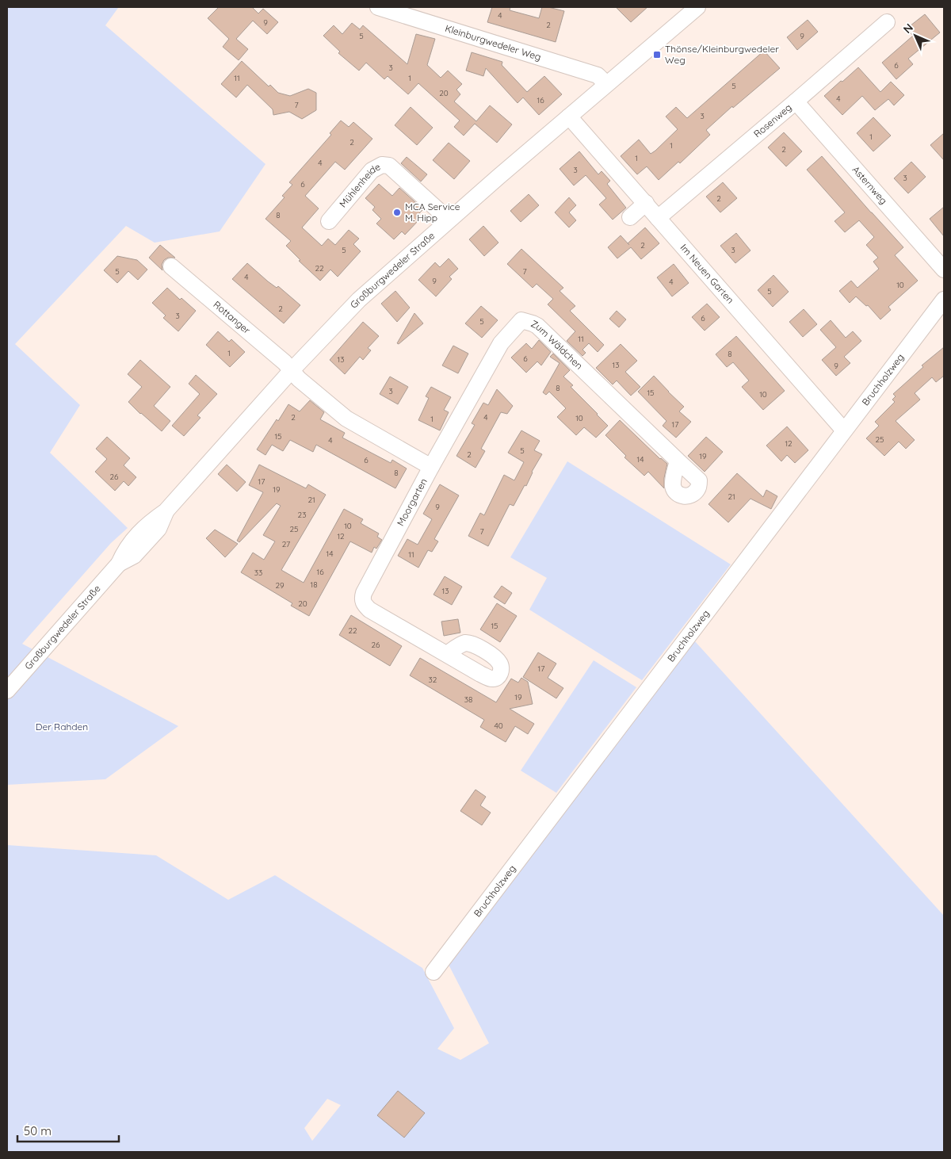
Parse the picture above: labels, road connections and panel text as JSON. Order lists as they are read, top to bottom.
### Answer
{
  "streets": {
    "street": [
      "Kleinburgwedeler Weg",
      "Rosenweg",
      "Asternweg",
      "Mühlenheide",
      "Großburgwedeler Straße",
      "Im Neuen Garten",
      "Rottanger",
      "Zum Wäldchen",
      "Bruchholzweg",
      "Moorgarten"
    ]
  },
  "crossings": [
    ["Kleinburgwedeler Weg", "Großburgwedeler Straße"],
    ["Rosenweg", "Asternweg"],
    ["Rosenweg", "Im Neuen Garten"],
    ["Mühlenheide", "Großburgwedeler Straße"],
    ["Großburgwedeler Straße", "Im Neuen Garten"],
    ["Großburgwedeler Straße", "Rottanger"],
    ["Großburgwedeler Straße", "Moorgarten"],
    ["Im Neuen Garten", "Bruchholzweg"],
    ["Rottanger", "Moorgarten"],
    ["Zum Wäldchen", "Moorgarten"]
  ],
  "parks": ["Der Rahden"],
  "places": {
    "transit": ["Thönse/Kleinburgwedeler Weg"],
    "other": ["MCA Service M. Hipp"]
  },
  "house_numbers": [
    "4",
    "9",
    "2",
    "5",
    "9",
    "6",
    "3",
    "11",
    "1",
    "5",
    "20",
    "4",
    "16",
    "7",
    "3",
    "1",
    "2",
    "1",
    "2",
    "1",
    "4",
    "3",
    "3",
    "6",
    "2",
    "8",
    "2",
    "5",
    "3",
    "22",
    "5",
    "7",
    "4",
    "9",
    "4",
    "10",
    "5",
    "2",
    "3",
    "6",
    "5",
    "11",
    "1",
    "8",
    "6",
    "13",
    "13",
    "9",
    "8",
    "3",
    "15",
    "10",
    "2",
    "4",
    "10",
    "1",
    "17",
    "15",
    "25",
    "4",
    "12",
    "5",
    "2",
    "19",
    "14",
    "6",
    "8",
    "26",
    "17",
    "19",
    "21",
    "21",
    "9",
    "23",
    "10",
    "25",
    "7",
    "12",
    "27",
    "14",
    "11",
    "16",
    "33",
    "18",
    "29",
    "13",
    "20",
    "15",
    "22",
    "26",
    "17",
    "32",
    "19",
    "38",
    "40"
  ],
  "scale_bar": "50 m",
  "north": "top left"
}
